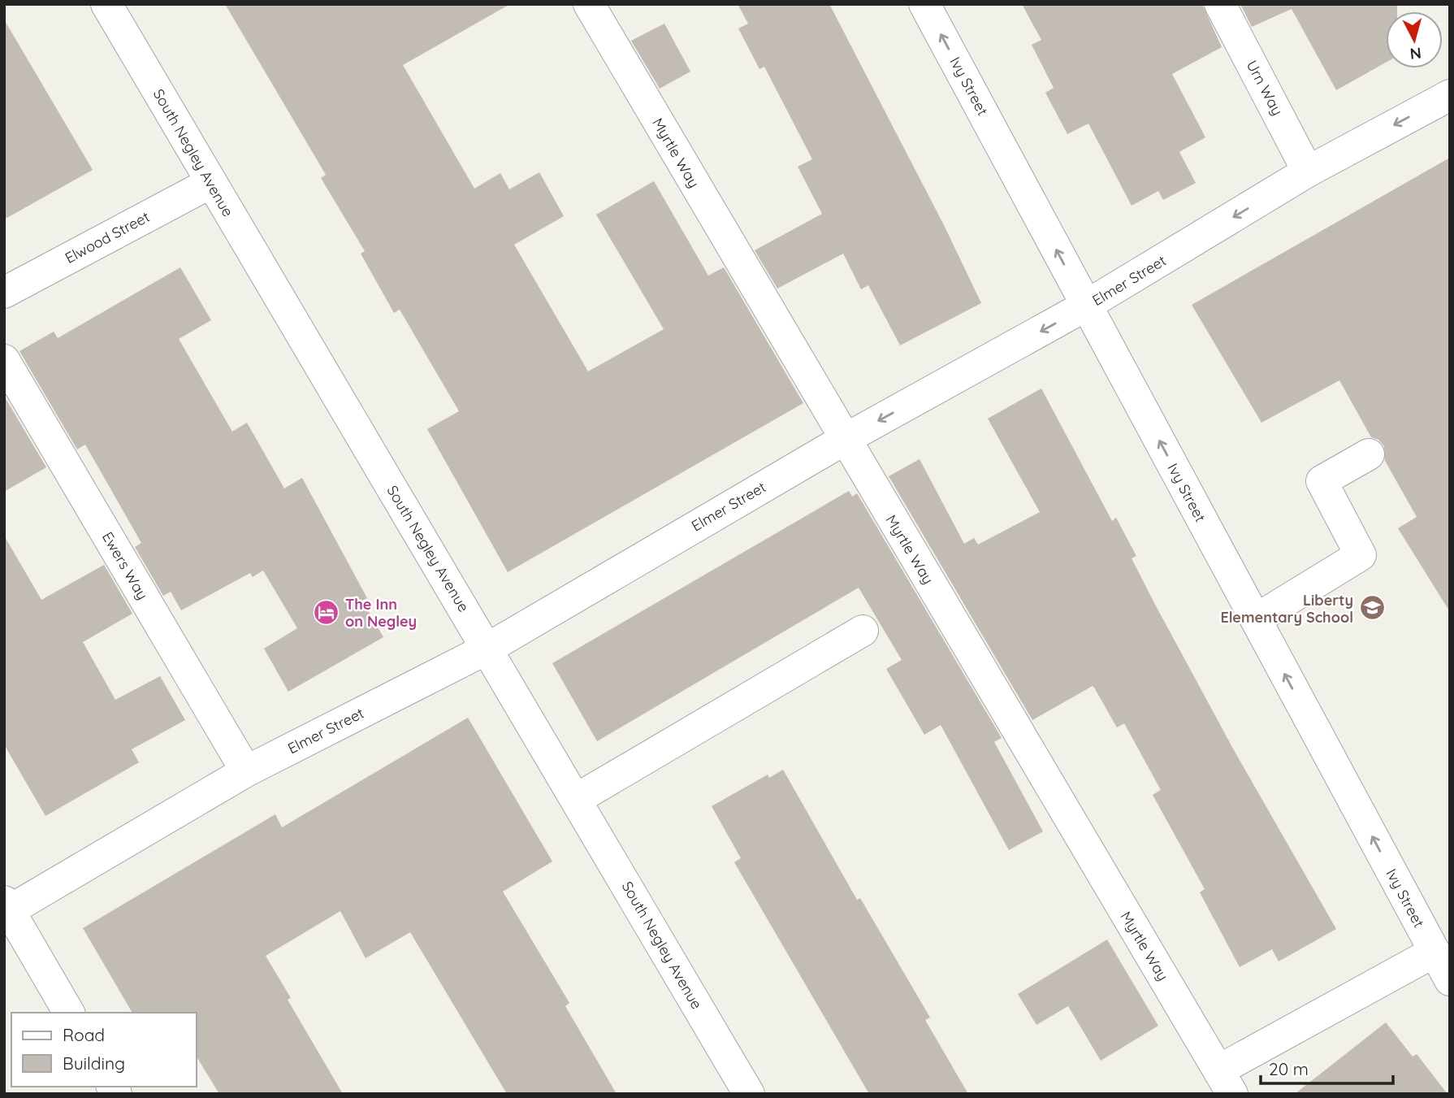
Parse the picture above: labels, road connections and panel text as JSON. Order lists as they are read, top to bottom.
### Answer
{
  "streets": {
    "street": [
      "Ivy Street",
      "Urn Way",
      "South Negley Avenue",
      "Myrtle Way",
      "Elwood Street",
      "Elmer Street",
      "Ewers Way"
    ]
  },
  "crossings": [
    ["Ivy Street", "Elmer Street"],
    ["Urn Way", "Elmer Street"],
    ["South Negley Avenue", "Elwood Street"],
    ["South Negley Avenue", "Elmer Street"],
    ["Myrtle Way", "Elmer Street"],
    ["Elmer Street", "Ewers Way"]
  ],
  "one_way": ["Ivy Street", "Elmer Street"],
  "places": {
    "school or university": ["Liberty Elementary School"],
    "hotel": ["The Inn on Negley"]
  },
  "legend": ["Road", "Building"],
  "scale_bar": "20 m",
  "north": "bottom"
}
